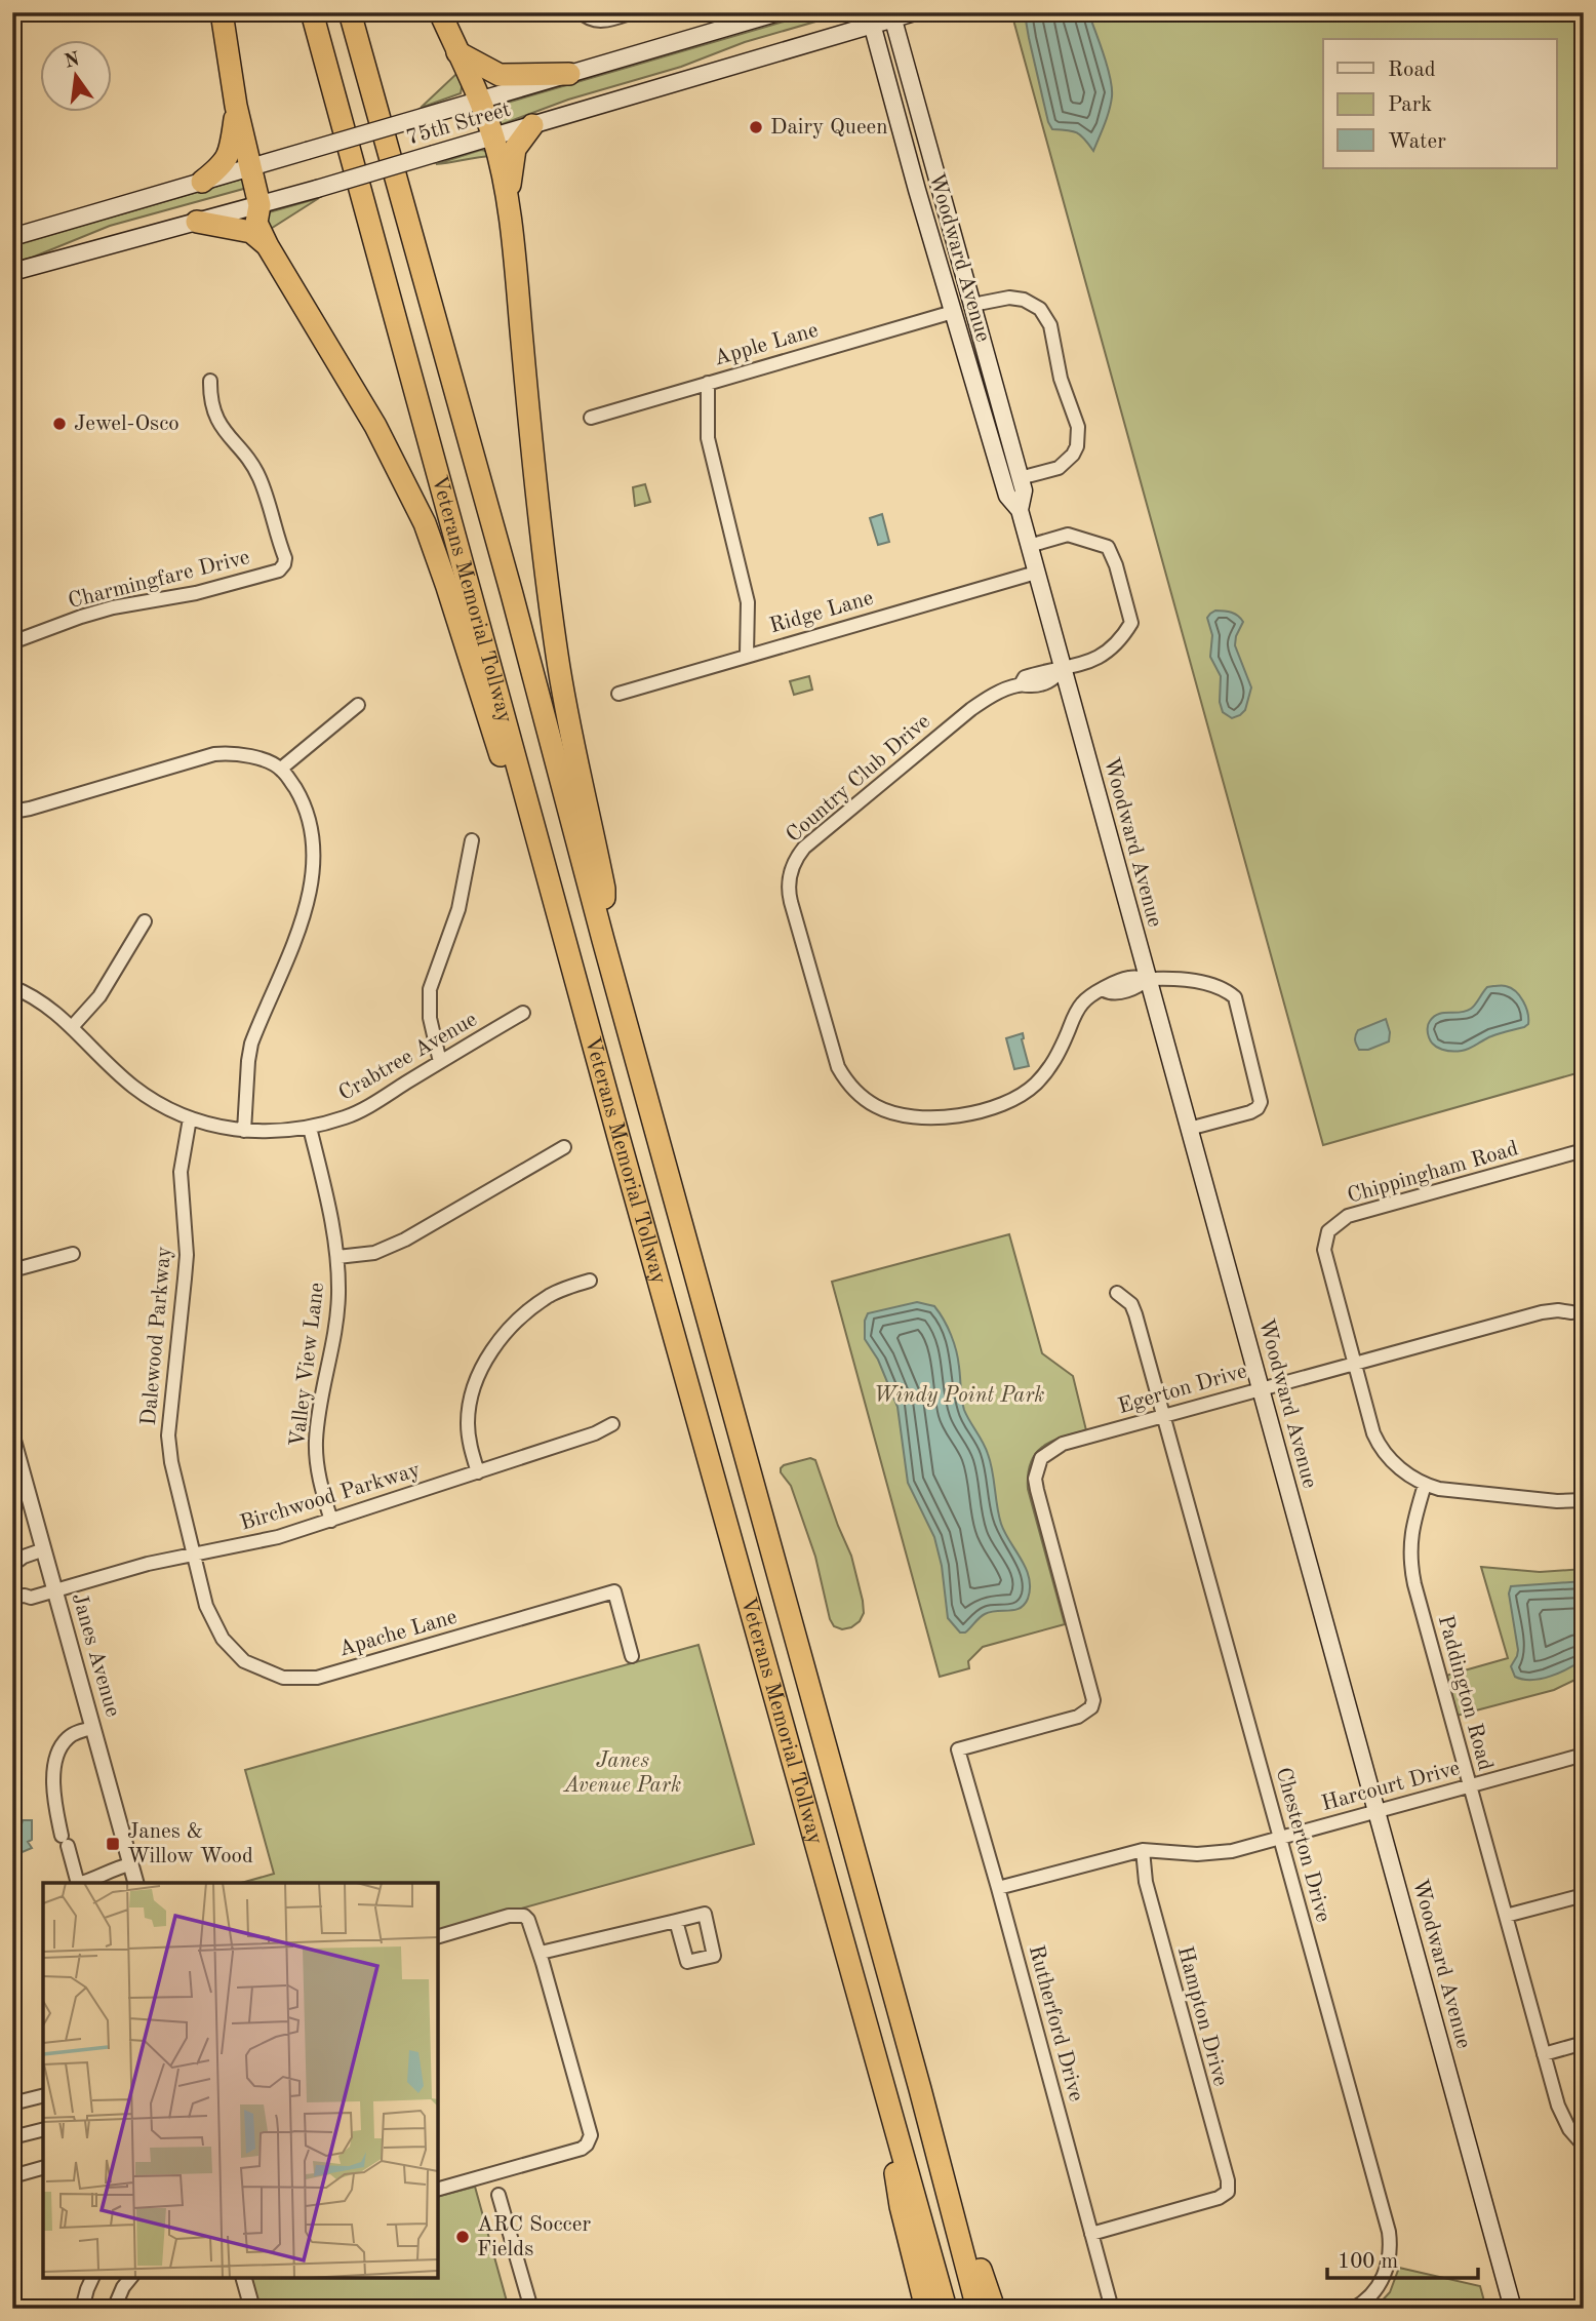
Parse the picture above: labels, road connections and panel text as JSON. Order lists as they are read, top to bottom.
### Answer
{
  "streets": {
    "highway": ["Veterans Memorial Tollway"],
    "main road": ["75th Street", "Woodward Avenue"],
    "street": [
      "Apple Lane",
      "Charmingfare Drive",
      "Ridge Lane",
      "Country Club Drive",
      "Crabtree Avenue",
      "Chippingham Road",
      "Dalewood Parkway",
      "Valley View Lane",
      "Egerton Drive",
      "Birchwood Parkway",
      "Apache Lane",
      "Janes Avenue",
      "Paddington Road",
      "Harcourt Drive",
      "Chesterton Drive",
      "Hampton Drive",
      "Rutherford Drive"
    ]
  },
  "crossings": [
    ["75th Street", "Woodward Avenue"],
    ["Woodward Avenue", "Apple Lane"],
    ["Woodward Avenue", "Ridge Lane"],
    ["Woodward Avenue", "Country Club Drive"],
    ["Woodward Avenue", "Egerton Drive"],
    ["Woodward Avenue", "Harcourt Drive"],
    ["Crabtree Avenue", "Dalewood Parkway"],
    ["Crabtree Avenue", "Valley View Lane"],
    ["Chippingham Road", "Egerton Drive"],
    ["Dalewood Parkway", "Birchwood Parkway"],
    ["Dalewood Parkway", "Apache Lane"],
    ["Valley View Lane", "Birchwood Parkway"],
    ["Egerton Drive", "Chesterton Drive"],
    ["Egerton Drive", "Rutherford Drive"],
    ["Birchwood Parkway", "Apache Lane"],
    ["Birchwood Parkway", "Janes Avenue"],
    ["Paddington Road", "Harcourt Drive"],
    ["Harcourt Drive", "Chesterton Drive"],
    ["Harcourt Drive", "Hampton Drive"],
    ["Harcourt Drive", "Rutherford Drive"],
    ["Hampton Drive", "Rutherford Drive"]
  ],
  "parks": ["Windy Point Park", "Janes Avenue Park"],
  "places": {
    "other": ["Dairy Queen", "Jewel-Osco", "ARC Soccer Fields"],
    "transit": ["Janes & Willow Wood"]
  },
  "legend": ["Road", "Park", "Water"],
  "scale_bar": "100 m",
  "north": "top"
}
